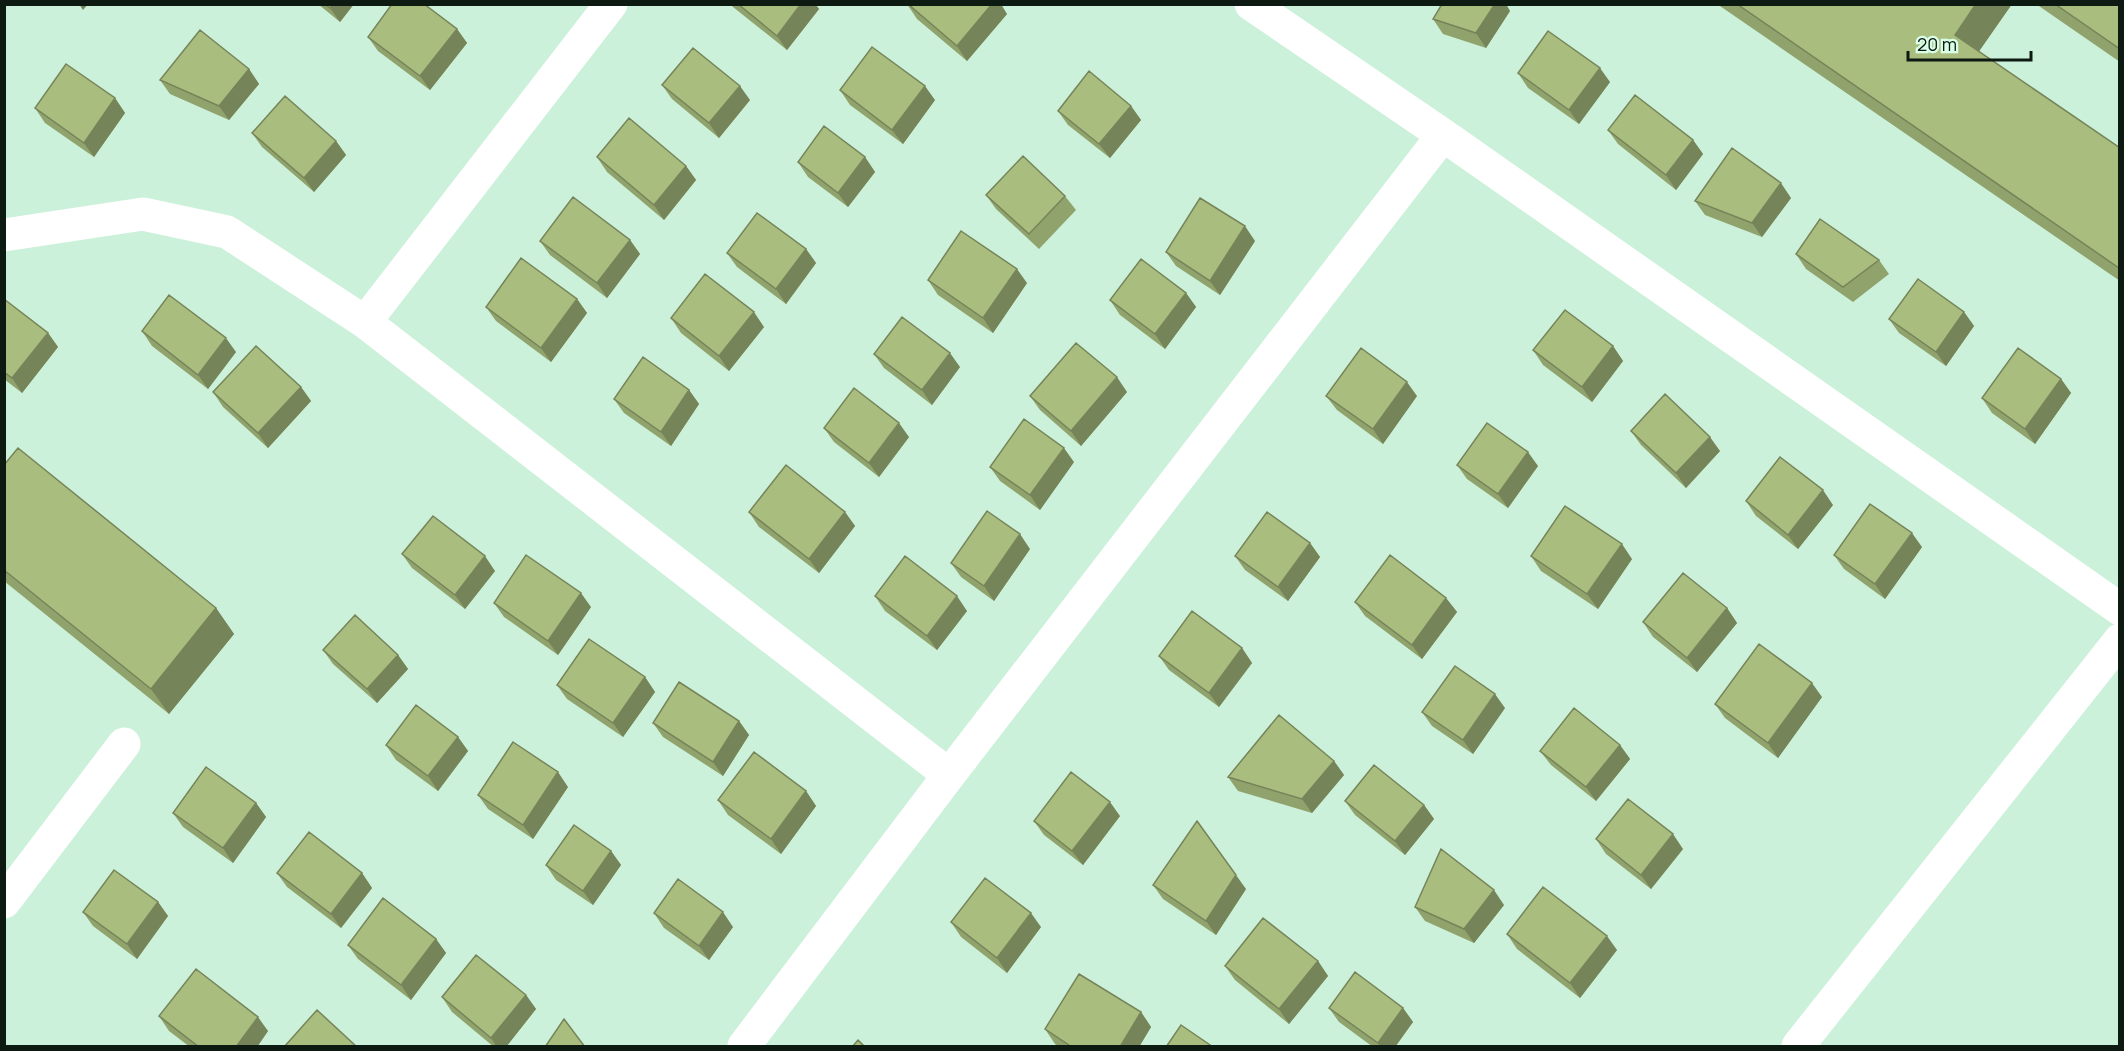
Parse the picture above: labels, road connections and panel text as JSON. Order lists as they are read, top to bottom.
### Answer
{
  "scale_bar": "20 m"
}
